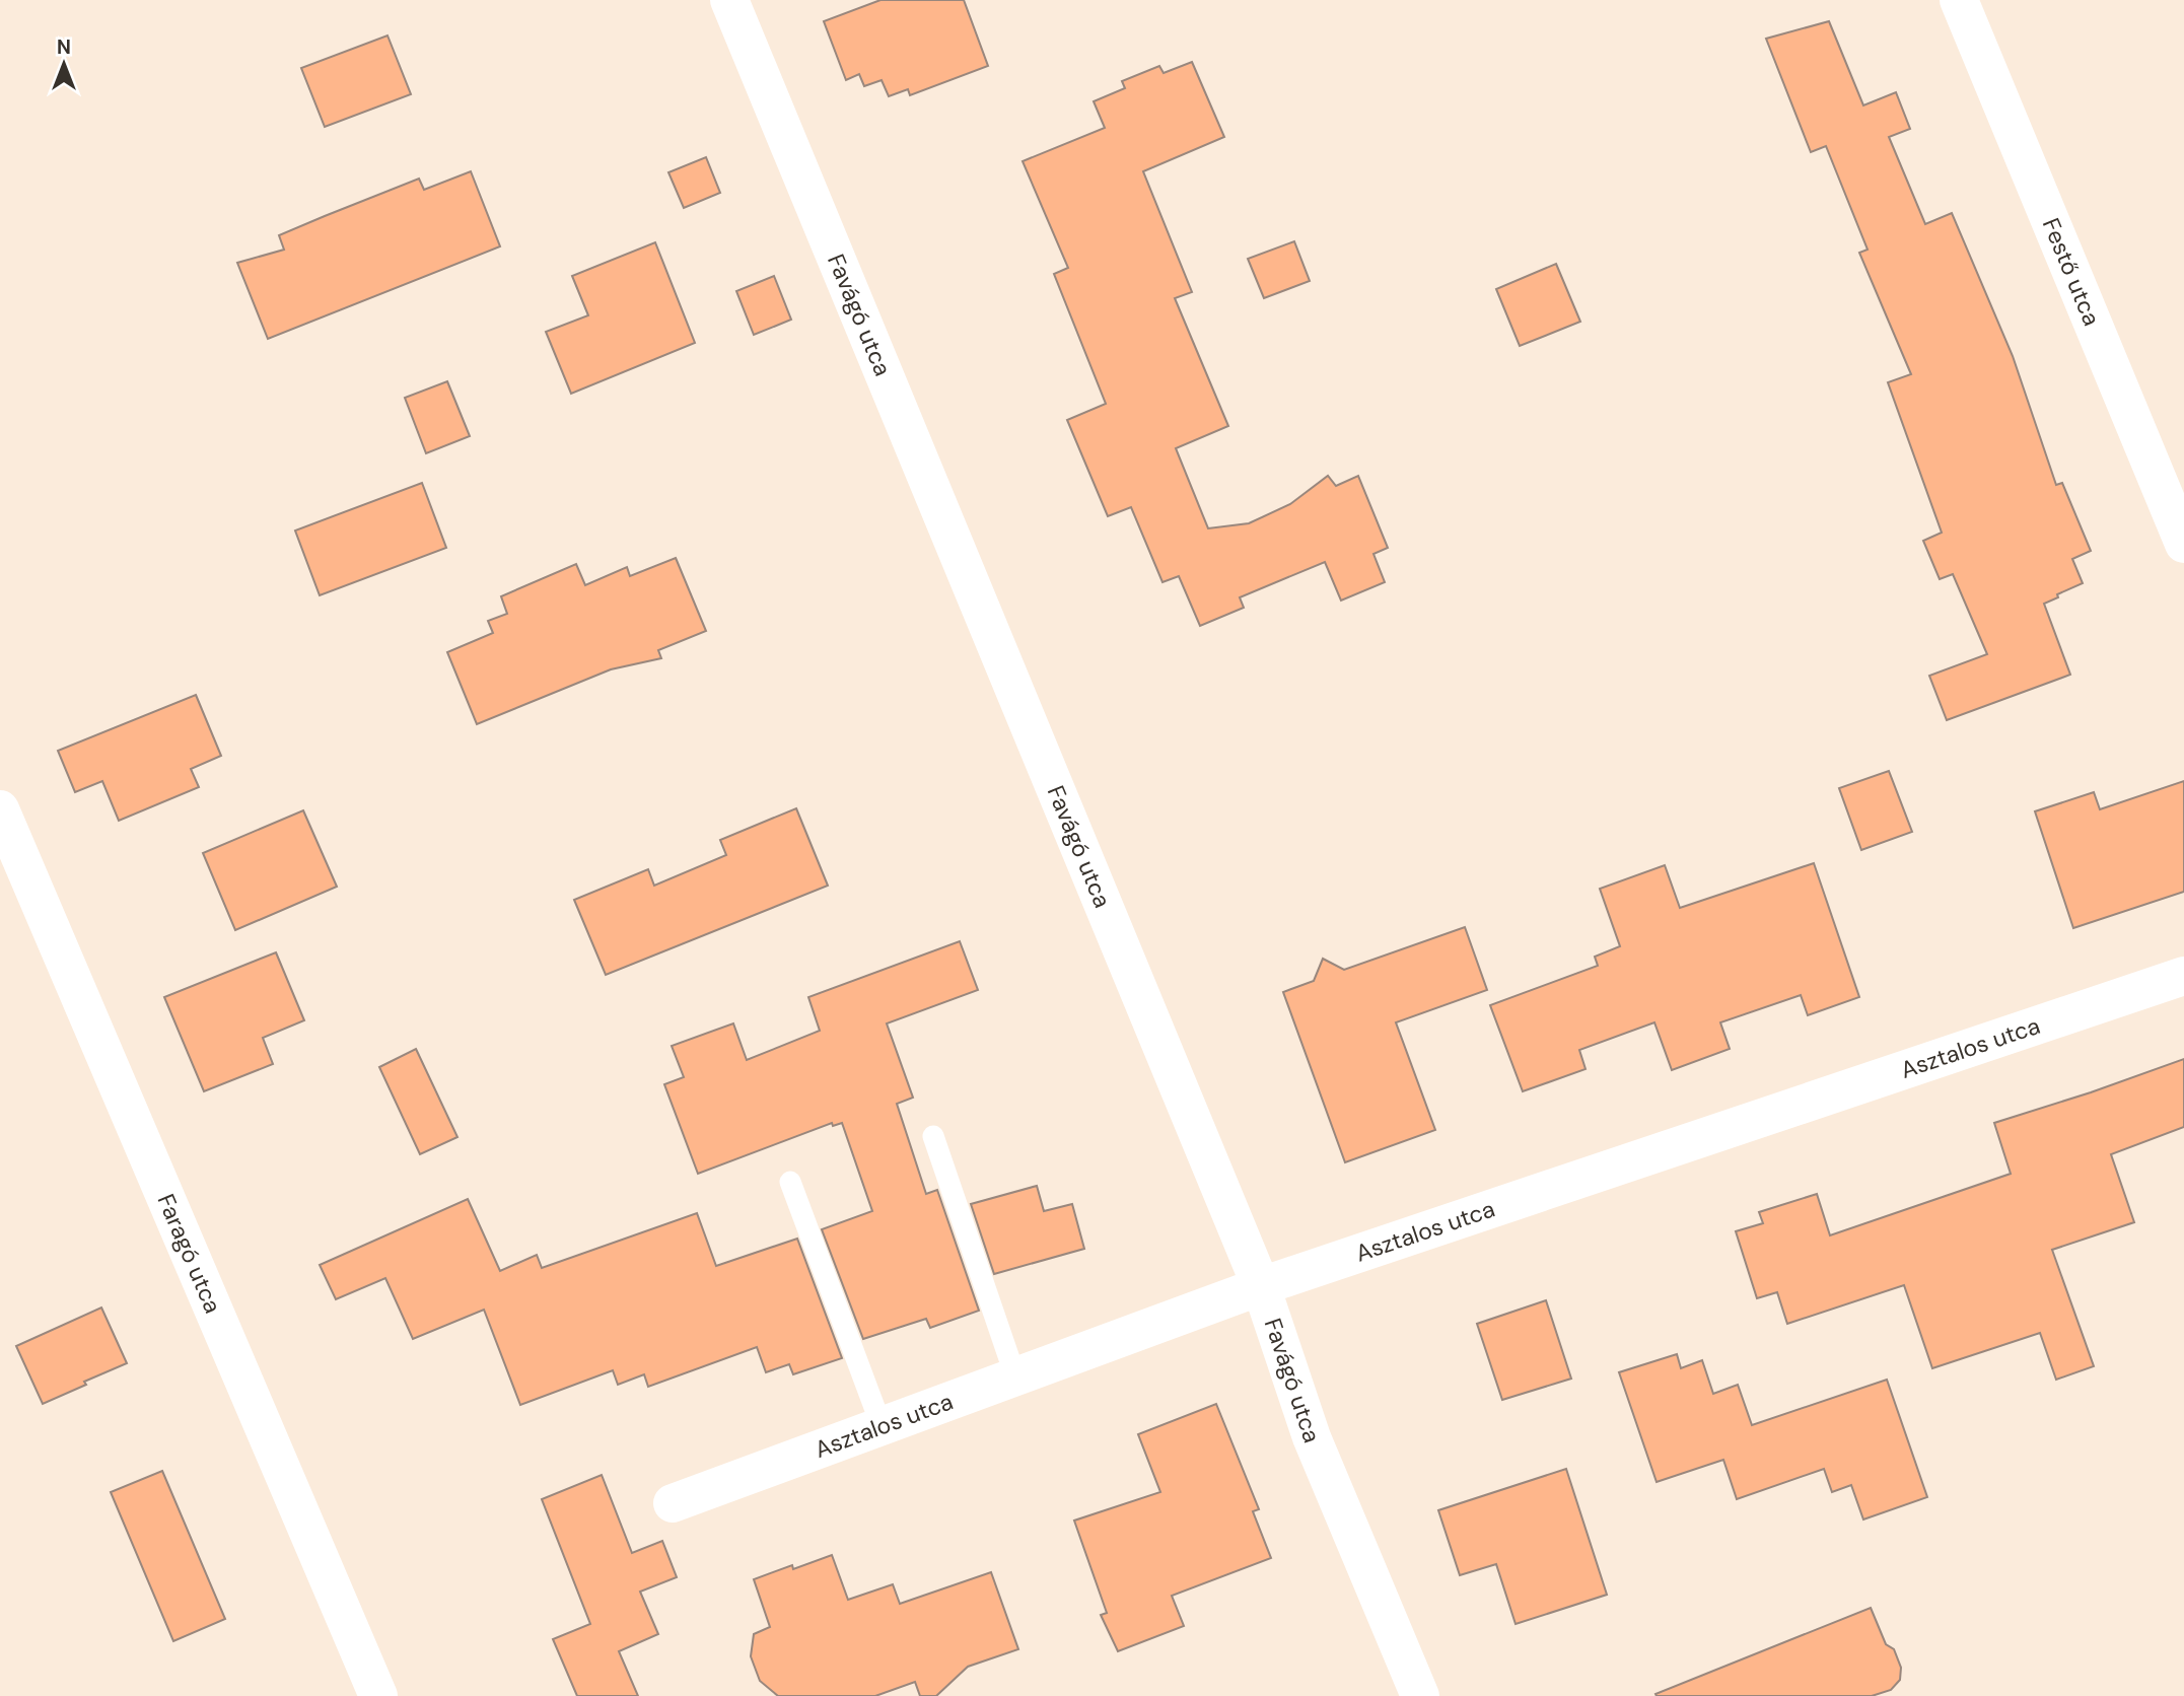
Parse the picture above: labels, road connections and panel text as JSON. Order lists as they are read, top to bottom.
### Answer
{
  "streets": {
    "street": [
      "Festő utca",
      "Favágó utca",
      "Asztalos utca",
      "Faragó utca"
    ]
  },
  "crossings": [
    ["Favágó utca", "Asztalos utca"]
  ],
  "north": "top"
}
